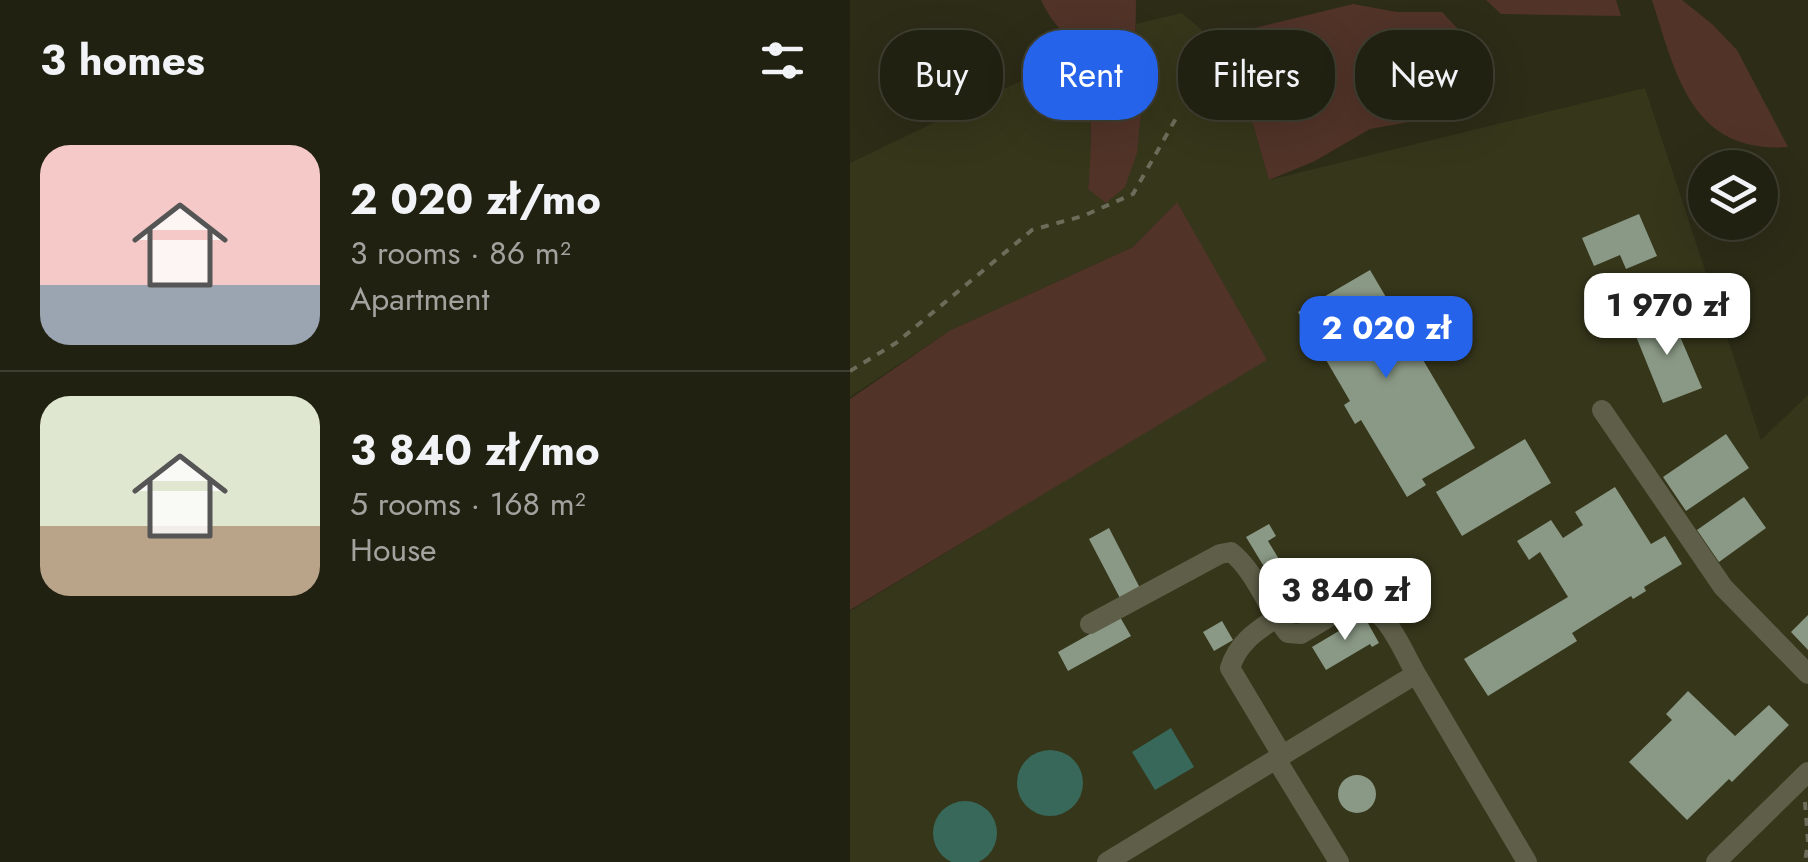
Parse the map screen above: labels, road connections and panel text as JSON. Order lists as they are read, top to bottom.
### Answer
{
  "page": {
    "heading": "3 homes",
    "chip": [
      "Buy",
      "Rent",
      "Filters",
      "New"
    ],
    "list": [
      {
        "name": "2 020 zł/mo",
        "note": "3 rooms · 86 m² · Apartment"
      },
      {
        "name": "3 840 zł/mo",
        "note": "5 rooms · 168 m² · House"
      }
    ],
    "price": ["1 970 zł", "2 020 zł", "3 840 zł"]
  }
}
